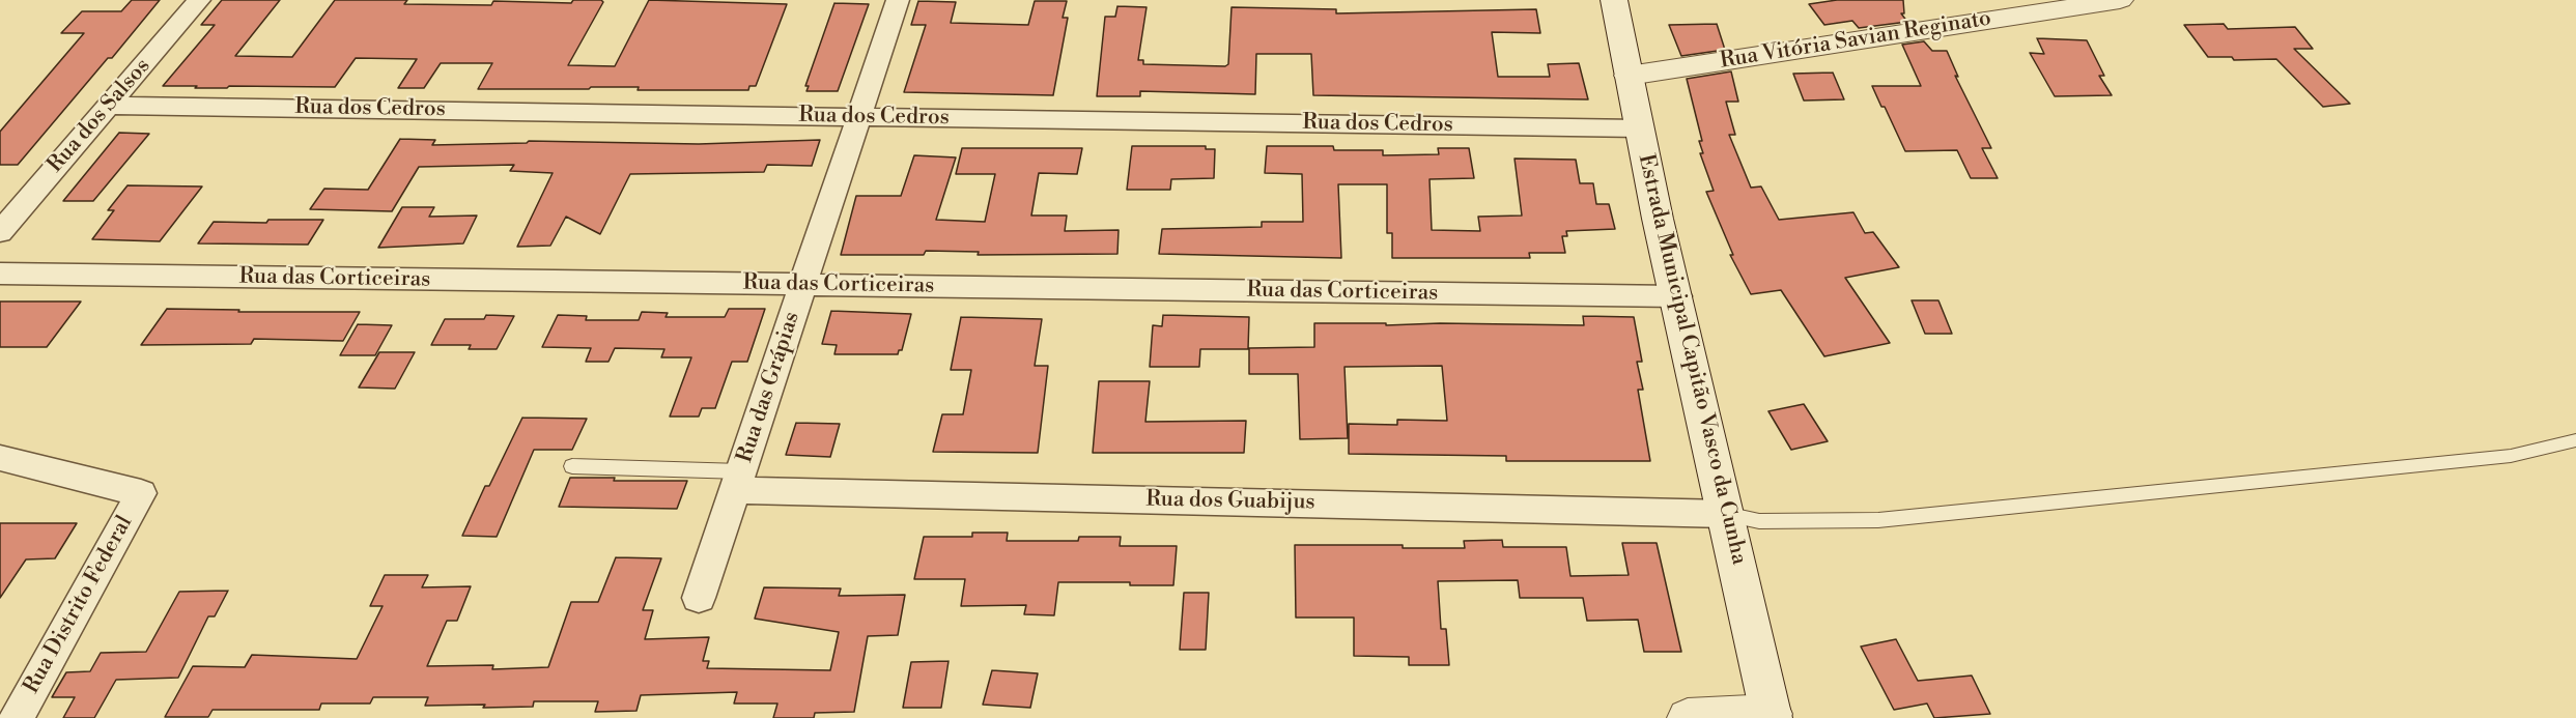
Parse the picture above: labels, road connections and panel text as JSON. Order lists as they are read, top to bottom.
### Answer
{
  "streets": {
    "main road": ["Rua Vitória Savian Reginato", "Estrada Municipal Capitão Vasco da Cunha"],
    "street": [
      "Rua dos Cedros",
      "Rua dos Salsos",
      "Rua das Corticeiras",
      "Rua das Grápias",
      "Rua dos Guabijus",
      "Rua Distrito Federal"
    ]
  },
  "crossings": [
    ["Rua Vitória Savian Reginato", "Estrada Municipal Capitão Vasco da Cunha"],
    ["Rua dos Cedros", "Rua dos Salsos"],
    ["Rua dos Cedros", "Estrada Municipal Capitão Vasco da Cunha"],
    ["Rua dos Cedros", "Rua das Grápias"],
    ["Rua das Corticeiras", "Estrada Municipal Capitão Vasco da Cunha"],
    ["Rua das Corticeiras", "Rua das Grápias"],
    ["Estrada Municipal Capitão Vasco da Cunha", "Rua dos Guabijus"],
    ["Rua das Grápias", "Rua dos Guabijus"]
  ]
}
